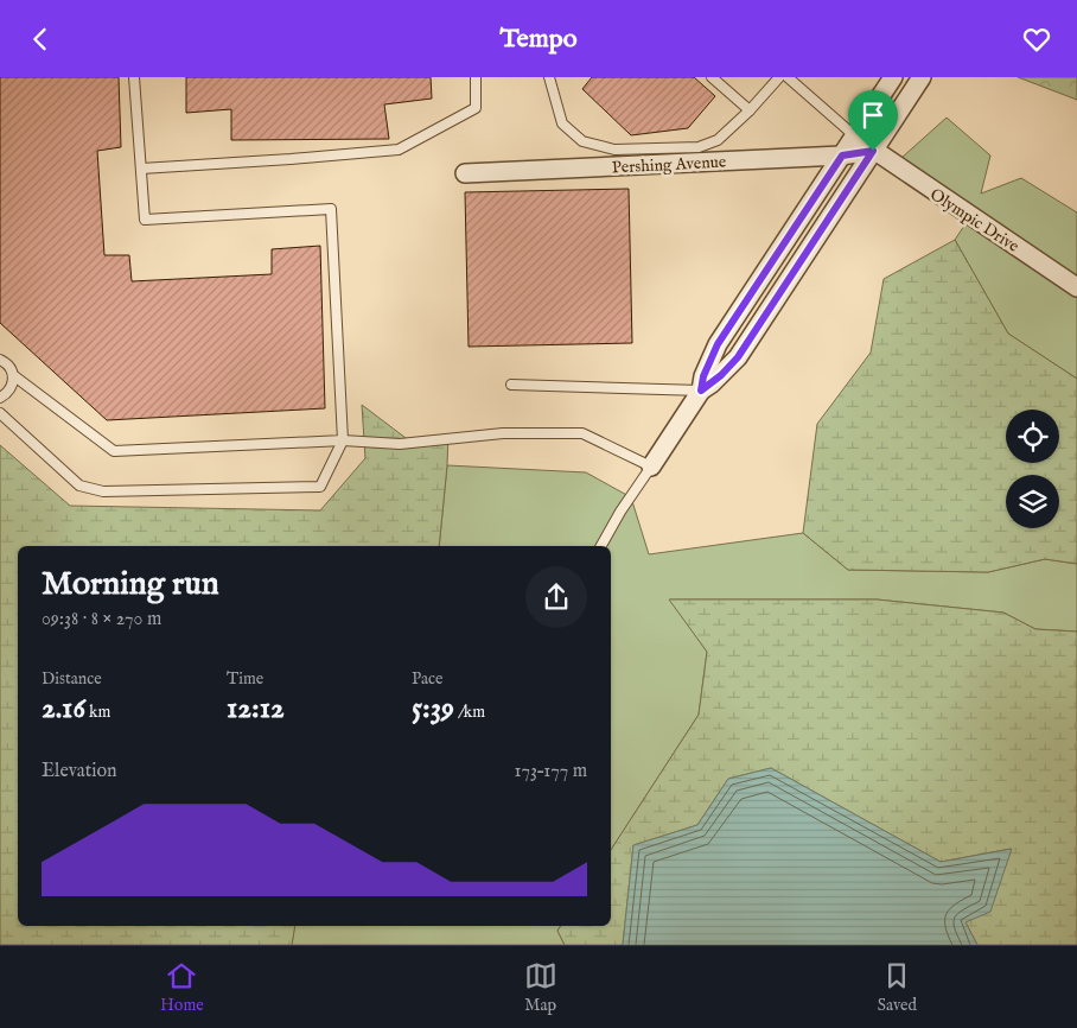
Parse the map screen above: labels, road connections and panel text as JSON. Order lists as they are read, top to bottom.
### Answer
{
  "streets": {
    "street": ["Pershing Avenue", "Olympic Drive"]
  },
  "crossings": [
    ["Pershing Avenue", "Olympic Drive"]
  ],
  "page": {
    "header": "Tempo",
    "heading": ["Morning run", "09:38 · 8 × 270 m"],
    "stats": [
      ["Distance", "2.16 km"],
      ["Time", "12:12"],
      ["Pace", "5:39 /km"]
    ],
    "chart": ["Elevation", "173–177 m"],
    "tabs": ["Home", "Map", "Saved"]
  }
}
